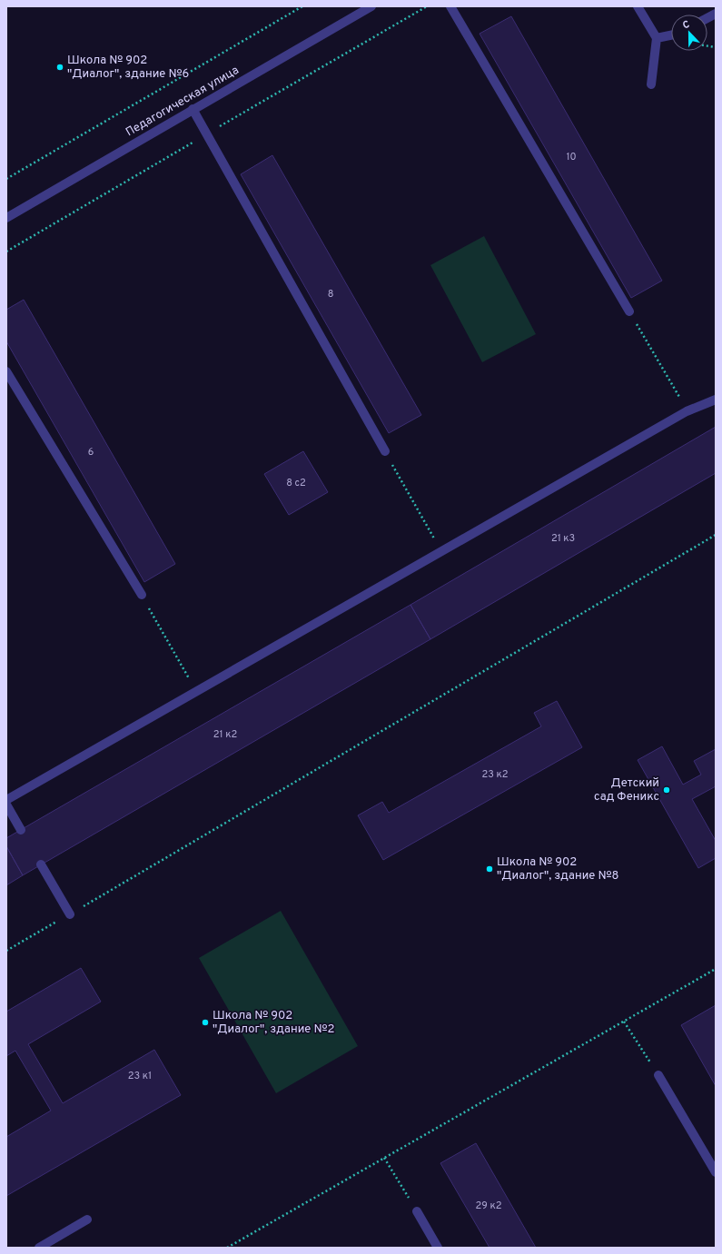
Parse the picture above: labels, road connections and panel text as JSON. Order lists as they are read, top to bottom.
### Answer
{
  "streets": {
    "street": ["Педагогическая улица"]
  },
  "places": [
    "Школа № 902 \"Диалог\", здание №6",
    "Детский сад Феникс",
    "Школа № 902 \"Диалог\", здание №8",
    "Школа № 902 \"Диалог\", здание №2"
  ],
  "house_numbers": [
    "10",
    "8",
    "6",
    "8 с2",
    "21 к3",
    "21 к2",
    "23 к2",
    "23 к1",
    "29 к2"
  ],
  "north": "top"
}
